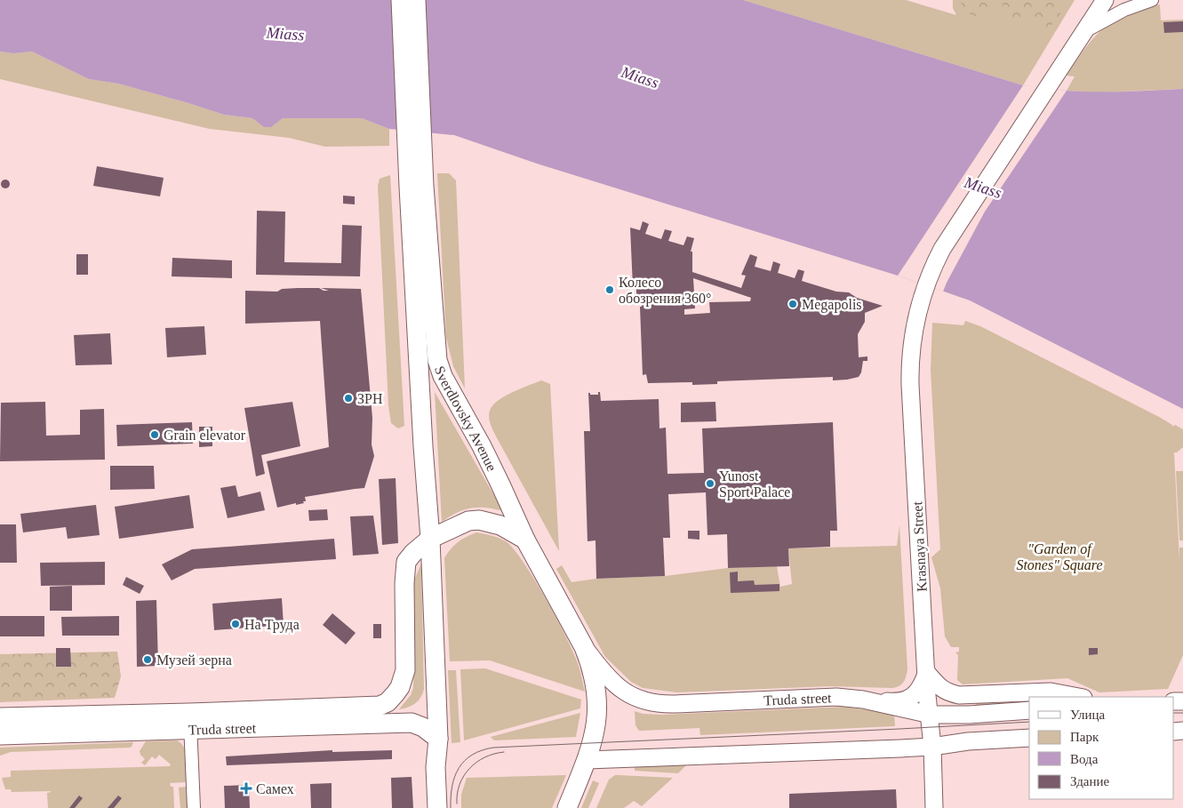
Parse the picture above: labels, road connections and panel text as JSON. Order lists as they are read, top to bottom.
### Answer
{
  "streets": {
    "main road": ["Sverdlovsky Avenue", "Krasnaya Street", "Truda street"]
  },
  "crossings": [
    ["Sverdlovsky Avenue", "Truda street"],
    ["Krasnaya Street", "Truda street"]
  ],
  "water": ["Miass"],
  "parks": ["\"Garden of Stones\" Square"],
  "places": {
    "other": [
      "Колесо обозрения 360°",
      "Megapolis",
      "ЗРН",
      "Grain elevator",
      "Yunost Sport Palace",
      "На Труда",
      "Музей зерна"
    ],
    "health": ["Самех"]
  },
  "legend": [
    "Улица",
    "Парк",
    "Вода",
    "Здание"
  ]
}
